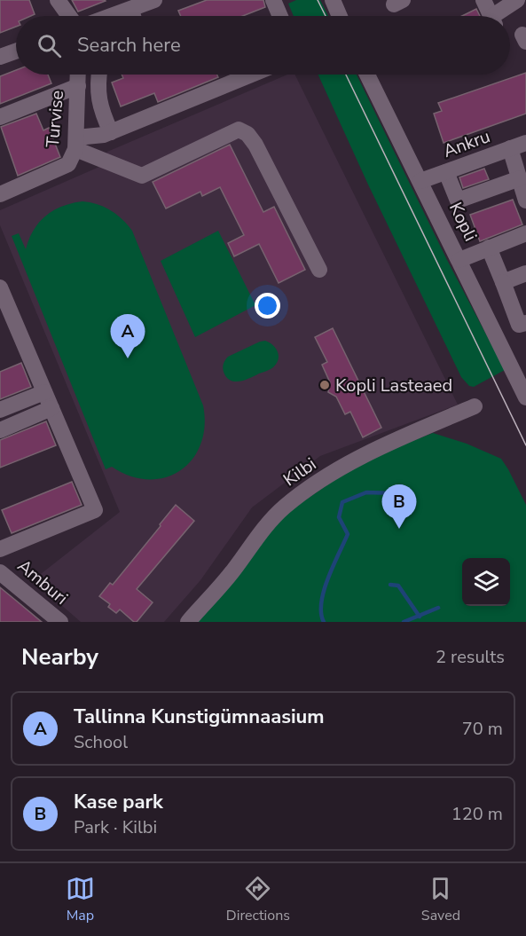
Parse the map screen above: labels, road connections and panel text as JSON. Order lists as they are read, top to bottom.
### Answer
{
  "streets": {
    "street": [
      "Turvise",
      "Ankru",
      "Kopli",
      "Kilbi",
      "Amburi"
    ]
  },
  "crossings": [
    ["Ankru", "Kopli"]
  ],
  "places": ["Kopli Lasteaed"],
  "page": {
    "search": "Search here",
    "pins": ["A", "B"],
    "heading": ["Nearby", "2 results"],
    "list": [
      {
        "mark": "A",
        "name": "Tallinna Kunstigümnaasium",
        "note": "School",
        "value": "70 m"
      },
      {
        "mark": "B",
        "name": "Kase park",
        "note": "Park · Kilbi",
        "value": "120 m"
      }
    ],
    "nav": ["Map", "Directions", "Saved"]
  }
}
